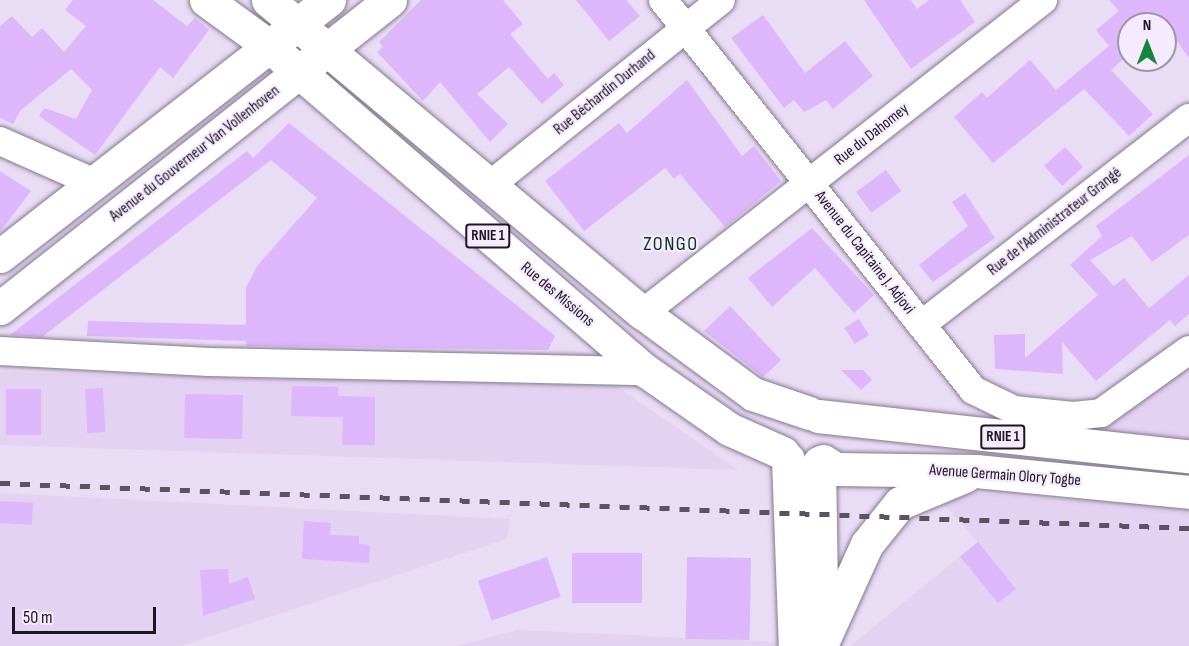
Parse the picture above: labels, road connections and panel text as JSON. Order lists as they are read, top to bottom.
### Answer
{
  "streets": {
    "main road": [
      "Avenue du Gouverneur Van Vollenhoven",
      "RNIE 1",
      "Rue des Missions",
      "Avenue Germain Olory Togbe"
    ],
    "street": [
      "Rue Béchardin Durhand",
      "Rue du Dahomey",
      "Rue de l'Administrateur Grangé",
      "Avenue du Capitaine J. Adjovi"
    ]
  },
  "crossings": [
    ["Rue Béchardin Durhand", "RNIE 1"],
    ["Rue Béchardin Durhand", "Avenue du Capitaine J. Adjovi"],
    ["Rue du Dahomey", "RNIE 1"],
    ["Rue du Dahomey", "Avenue du Capitaine J. Adjovi"],
    ["Avenue du Gouverneur Van Vollenhoven", "RNIE 1"],
    ["Avenue du Gouverneur Van Vollenhoven", "Rue des Missions"],
    ["Rue de l'Administrateur Grangé", "Avenue du Capitaine J. Adjovi"],
    ["Rue des Missions", "Avenue Germain Olory Togbe"]
  ],
  "districts": ["ZONGO"],
  "scale_bar": "50 m",
  "north": "top"
}
